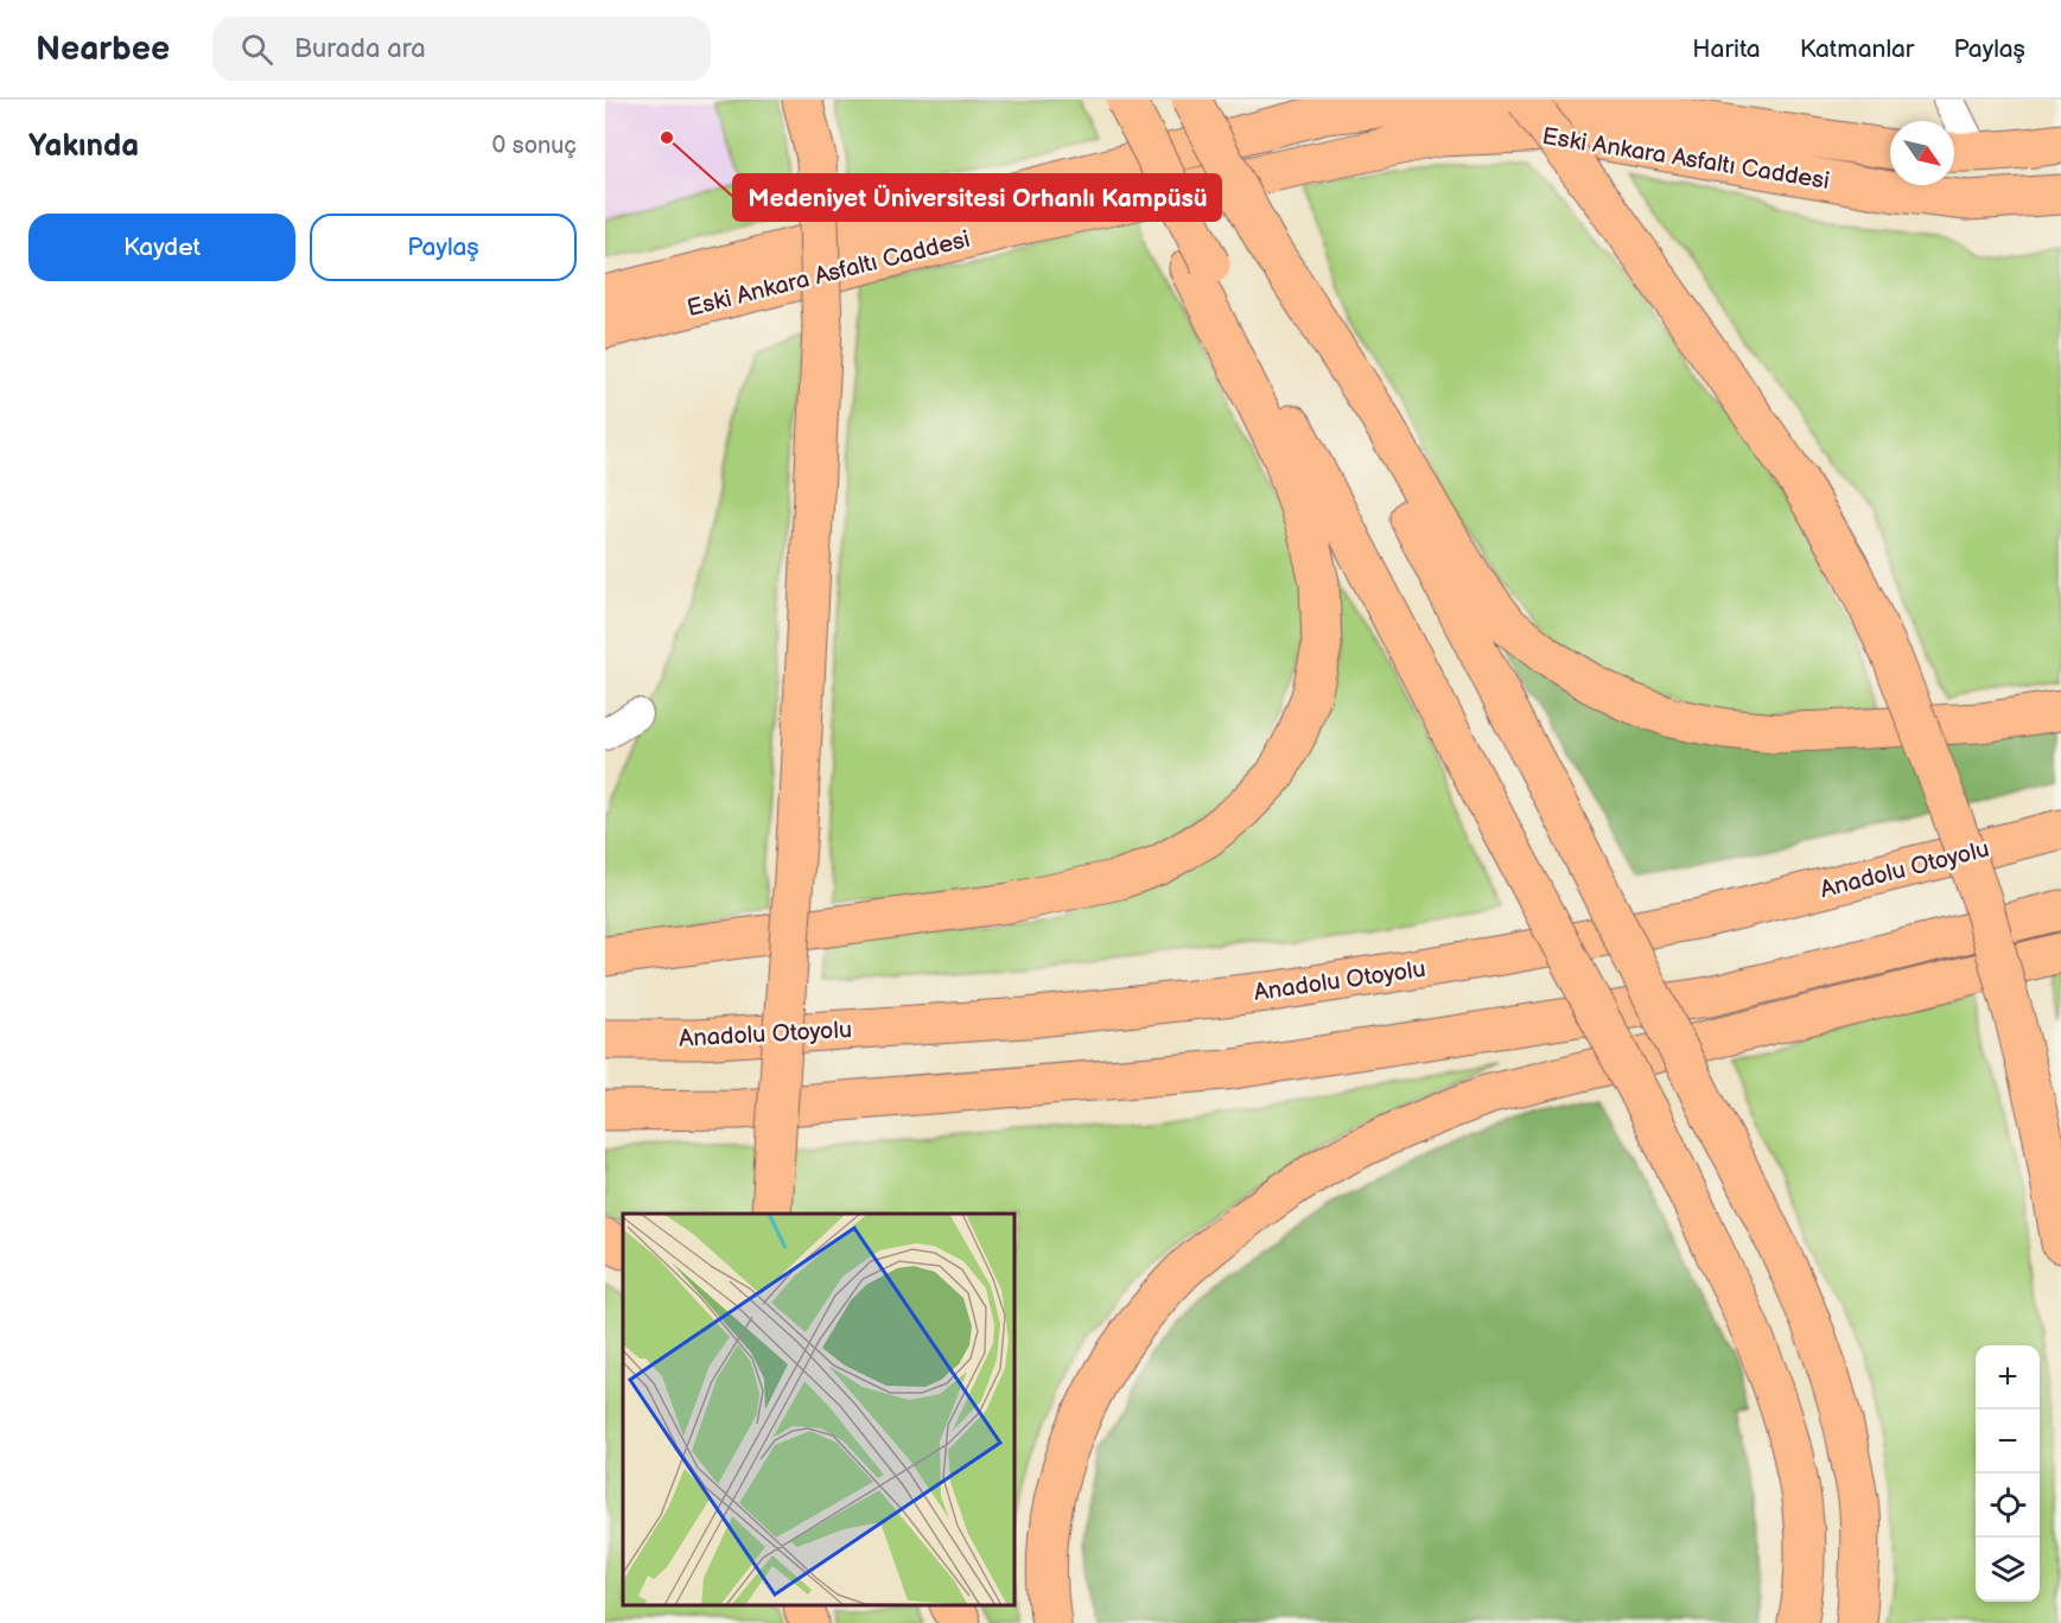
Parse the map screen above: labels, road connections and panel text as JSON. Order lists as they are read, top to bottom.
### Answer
{
  "streets": {
    "main road": ["Eski Ankara Asfaltı Caddesi", "Anadolu Otoyolu"]
  },
  "places": ["Medeniyet Üniversitesi Orhanlı Kampüsü"],
  "north": "bottom right",
  "page": {
    "header": "Nearbee",
    "search": "Burada ara",
    "nav": ["Harita", "Katmanlar", "Paylaş"],
    "heading": ["Yakında", "0 sonuç"],
    "buttons": ["Kaydet", "Paylaş"],
    "map_buttons": ["+", "−"]
  }
}
